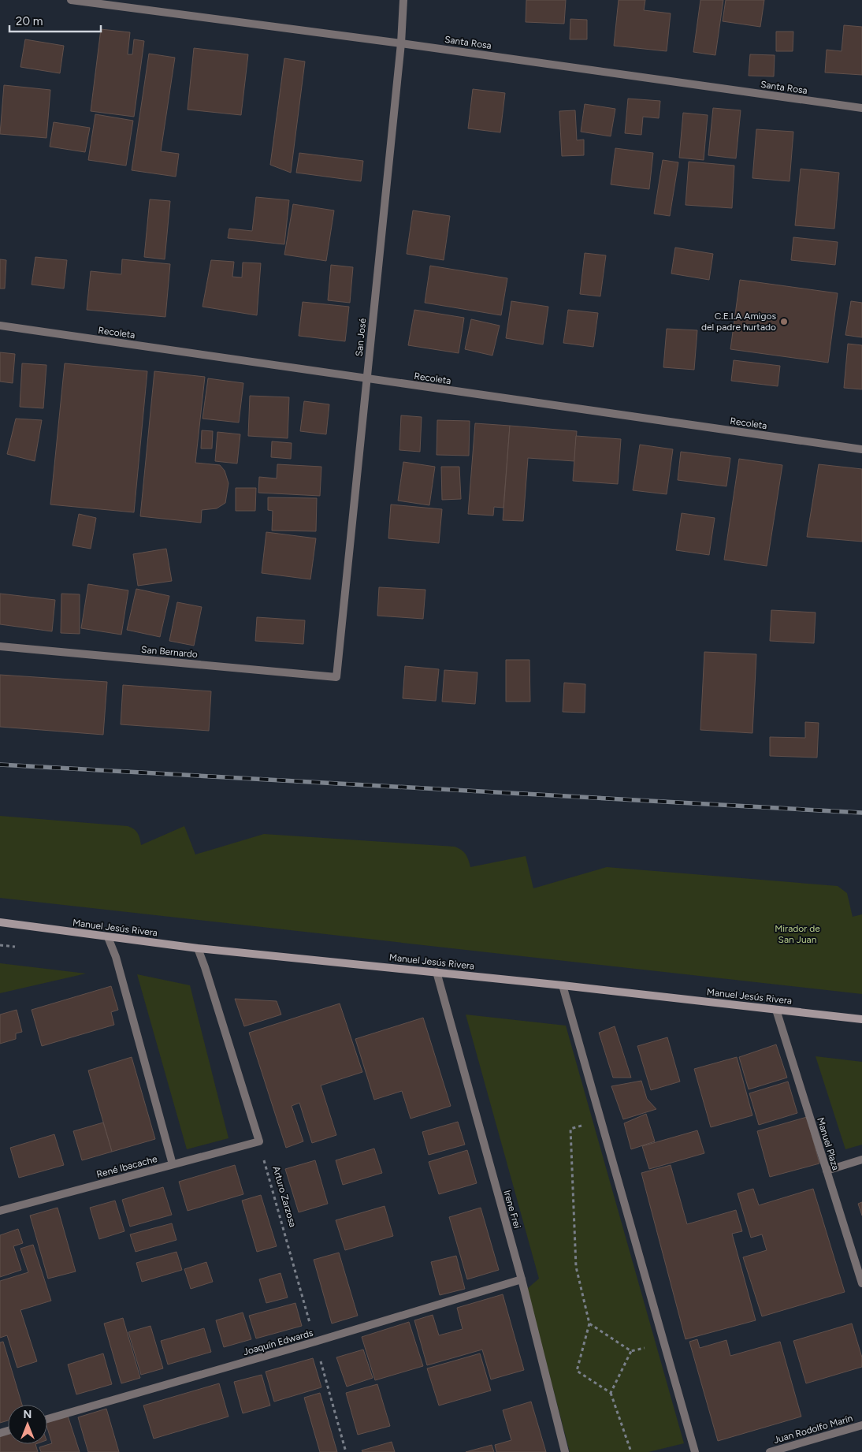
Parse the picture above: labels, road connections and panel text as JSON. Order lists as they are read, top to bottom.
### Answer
{
  "streets": {
    "street": [
      "Santa Rosa",
      "Recoleta",
      "San José",
      "San Bernardo",
      "Manuel Jesús Rivera",
      "Manuel Plaza",
      "René Ibacache",
      "Irene Frei",
      "Joaquín Edwards",
      "Juan Rodolfo Marín"
    ],
    "path": ["Arturo Zarzosa"]
  },
  "crossings": [
    ["Santa Rosa", "San José"],
    ["Recoleta", "San José"],
    ["San José", "San Bernardo"],
    ["Manuel Jesús Rivera", "Manuel Plaza"],
    ["Manuel Jesús Rivera", "Irene Frei"],
    ["René Ibacache", "Arturo Zarzosa"],
    ["Arturo Zarzosa", "Joaquín Edwards"],
    ["Irene Frei", "Joaquín Edwards"]
  ],
  "parks": ["Mirador de San Juan"],
  "places": ["C.E.I.A Amigos del padre hurtado"],
  "scale_bar": "20 m",
  "north": "top"
}
